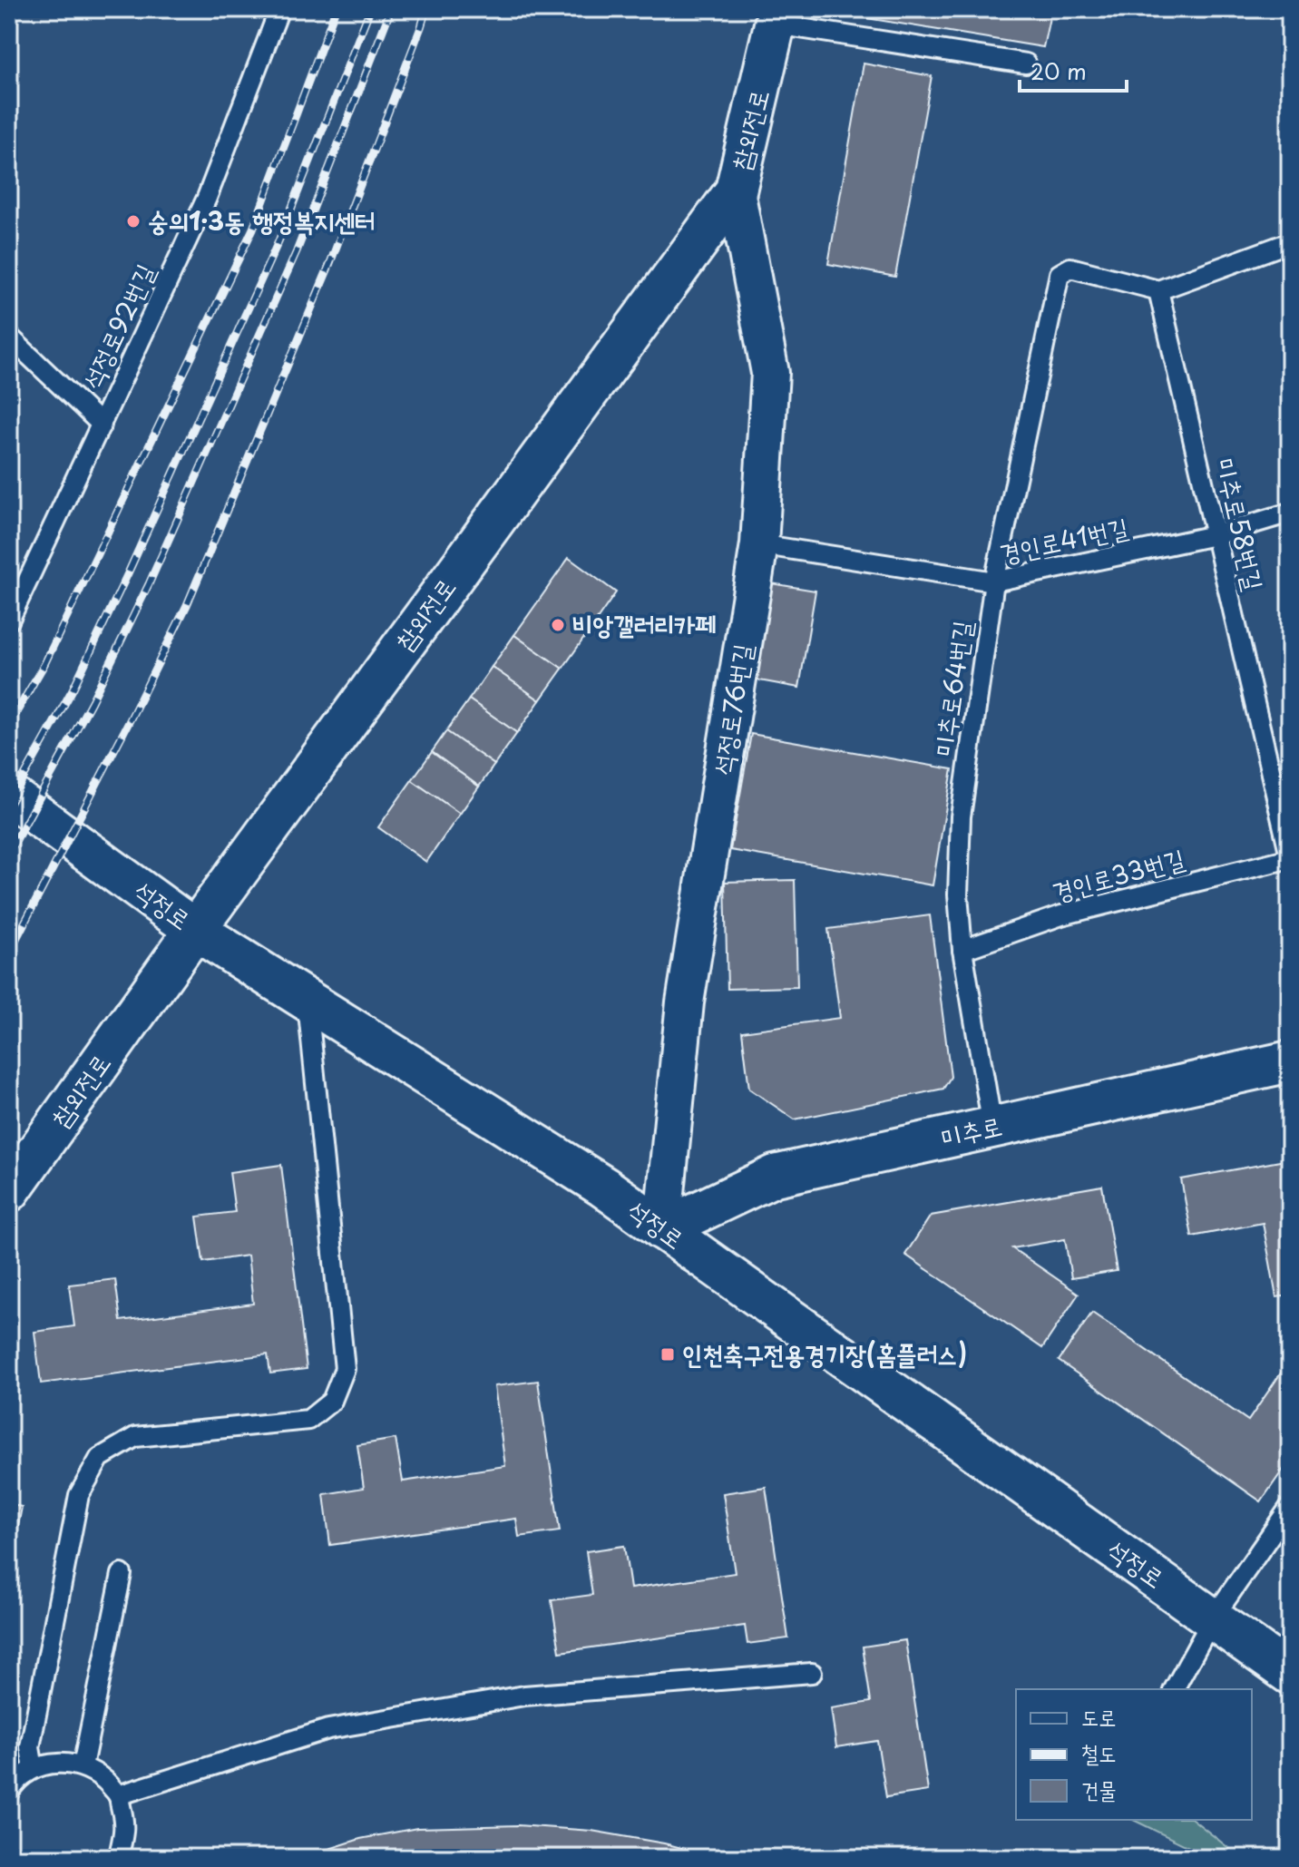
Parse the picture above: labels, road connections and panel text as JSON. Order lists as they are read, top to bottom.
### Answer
{
  "streets": {
    "main road": ["참외전로", "석정로", "미추로"],
    "street": ["석정로76번길"],
    "lane": [
      "석정로92번길",
      "미추로58번길",
      "경인로41번길",
      "미추로64번길",
      "경인로33번길"
    ]
  },
  "crossings": [
    ["참외전로", "석정로76번길"],
    ["참외전로", "석정로"],
    ["미추로58번길", "경인로41번길"],
    ["미추로58번길", "미추로64번길"],
    ["미추로58번길", "경인로33번길"],
    ["경인로41번길", "미추로64번길"],
    ["경인로41번길", "석정로76번길"],
    ["미추로64번길", "경인로33번길"],
    ["미추로64번길", "미추로"],
    ["석정로76번길", "석정로"],
    ["석정로76번길", "미추로"],
    ["석정로", "미추로"]
  ],
  "places": {
    "other": ["숭의1·3동 행정복지센터", "비앙갤러리카페"],
    "transit": ["인천축구전용경기장(홈플러스)"]
  },
  "legend": ["도로", "철도", "건물"],
  "scale_bar": "20 m"
}
